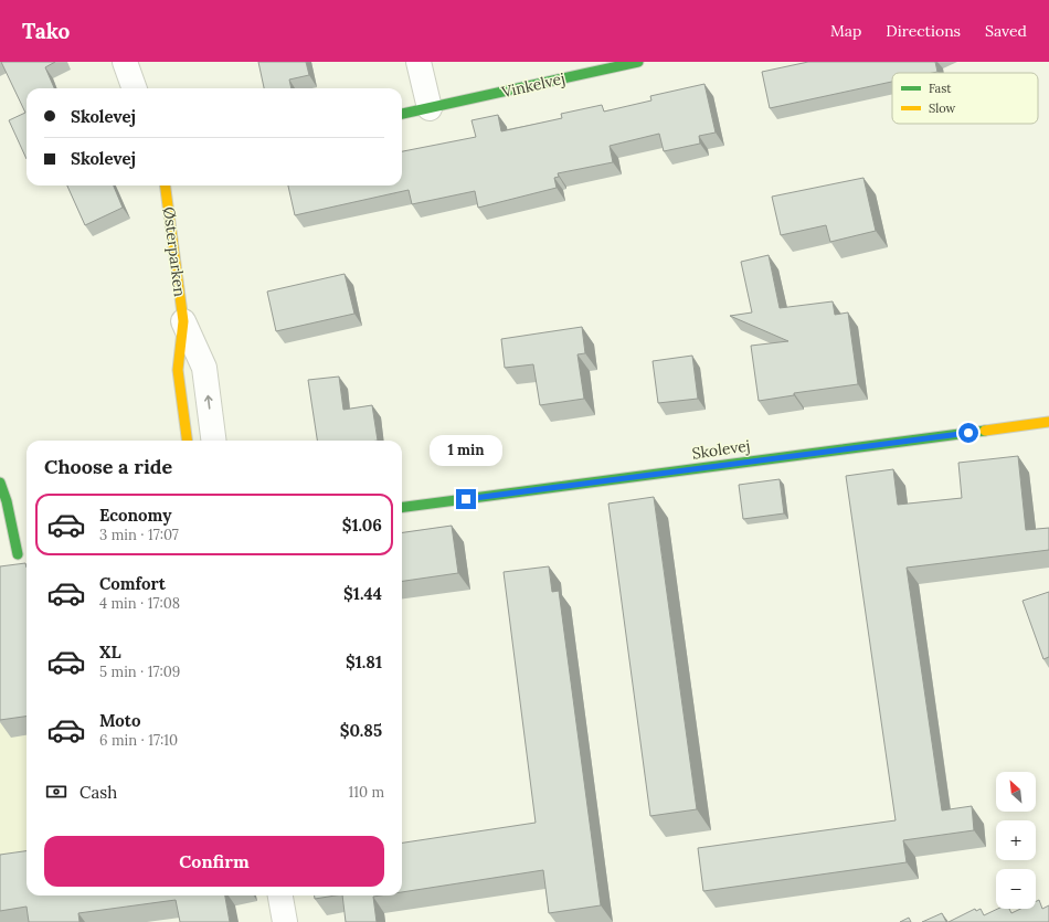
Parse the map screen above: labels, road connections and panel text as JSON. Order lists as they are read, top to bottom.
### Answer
{
  "streets": {
    "street": ["Vinkelvej", "Østerparken", "Skolevej"]
  },
  "legend": ["Fast", "Slow"],
  "north": "top left",
  "page": {
    "header": "Tako",
    "nav": ["Map", "Directions", "Saved"],
    "banner": ["Skolevej", "Skolevej"],
    "bubble": "1 min",
    "heading": "Choose a ride",
    "list": [
      {
        "name": "Economy",
        "note": "3 min · 17:07",
        "value": "$1.06"
      },
      {
        "name": "Comfort",
        "note": "4 min · 17:08",
        "value": "$1.44"
      },
      {
        "name": "XL",
        "note": "5 min · 17:09",
        "value": "$1.81"
      },
      {
        "name": "Moto",
        "note": "6 min · 17:10",
        "value": "$0.85"
      }
    ],
    "pay": ["Cash", "110 m"],
    "map_buttons": ["+", "−"],
    "buttons": "Confirm"
  }
}
